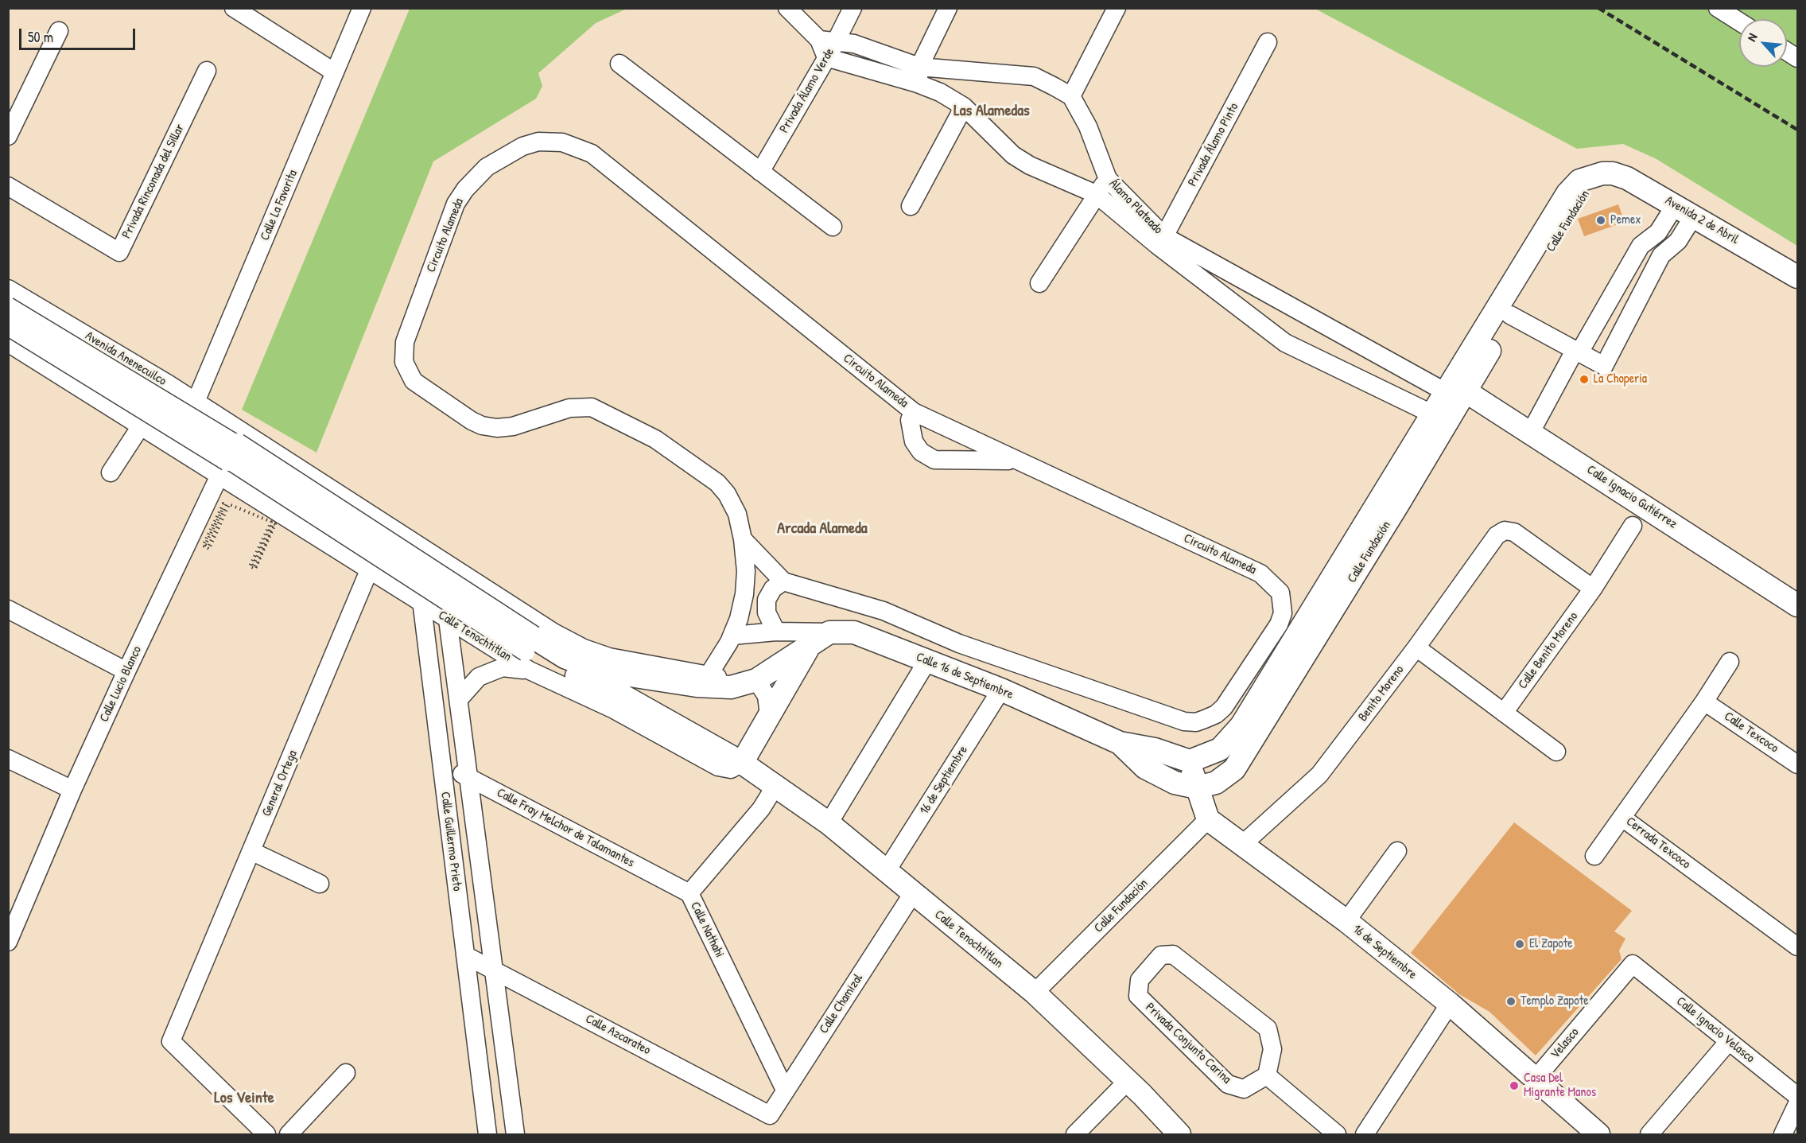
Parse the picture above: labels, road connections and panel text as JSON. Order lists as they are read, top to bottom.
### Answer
{
  "streets": {
    "main road": [
      "Avenida 2 de Abril",
      "Calle Fundación",
      "Calle Ignacio Gutiérrez",
      "Calle Tenochtitlan",
      "Calle 16 de Septiembre",
      "16 de Septiembre"
    ],
    "street": [
      "Privada Álamo Verde",
      "Privada Álamo Pinto",
      "Privada Rinconada del Sillar",
      "Calle La Favorita",
      "Álamo Plateado",
      "Circuito Alameda",
      "Avenida Anenecuilco",
      "Calle Benito Moreno",
      "Calle Lucio Blanco",
      "Benito Moreno",
      "Calle Texcoco",
      "General Ortega",
      "Calle Fray Melchor de Talamantes",
      "Calle Guillermo Prieto",
      "Cerrada Texcoco",
      "Calle Nathahi",
      "Calle Chamizal",
      "Calle Ignacio Velasco",
      "Calle Azcarateo",
      "Privada Conjunto Carina",
      "Velasco"
    ]
  },
  "crossings": [
    ["Privada Álamo Pinto", "Álamo Plateado"],
    ["Calle La Favorita", "Avenida Anenecuilco"],
    ["Álamo Plateado", "Calle Fundación"],
    ["Álamo Plateado", "Calle Ignacio Gutiérrez"],
    ["Avenida 2 de Abril", "Calle Fundación"],
    ["Calle Fundación", "Calle Ignacio Gutiérrez"],
    ["Calle Fundación", "Calle Tenochtitlan"],
    ["Calle Fundación", "16 de Septiembre"],
    ["Avenida Anenecuilco", "Calle Tenochtitlan"],
    ["Avenida Anenecuilco", "Calle Lucio Blanco"],
    ["Calle Tenochtitlan", "Calle Lucio Blanco"],
    ["Calle Tenochtitlan", "16 de Septiembre"],
    ["Calle Tenochtitlan", "General Ortega"],
    ["Calle Tenochtitlan", "Calle Guillermo Prieto"],
    ["Calle Tenochtitlan", "Calle Nathahi"],
    ["Calle Tenochtitlan", "Calle Chamizal"],
    ["Calle Benito Moreno", "Benito Moreno"],
    ["Calle 16 de Septiembre", "16 de Septiembre"],
    ["Benito Moreno", "16 de Septiembre"],
    ["Calle Texcoco", "Cerrada Texcoco"],
    ["16 de Septiembre", "Velasco"],
    ["Calle Fray Melchor de Talamantes", "Calle Guillermo Prieto"],
    ["Calle Fray Melchor de Talamantes", "Calle Nathahi"],
    ["Calle Guillermo Prieto", "Calle Azcarateo"],
    ["Calle Nathahi", "Calle Chamizal"],
    ["Calle Chamizal", "Calle Azcarateo"],
    ["Calle Ignacio Velasco", "Velasco"]
  ],
  "districts": ["Las Alamedas", "Arcada Alameda", "Los Veinte"],
  "places": [
    "Pemex",
    "La Choperia",
    "El Zapote",
    "Templo Zapote",
    "Casa Del Migrante Manos"
  ],
  "scale_bar": "50 m",
  "north": "top left"
}
